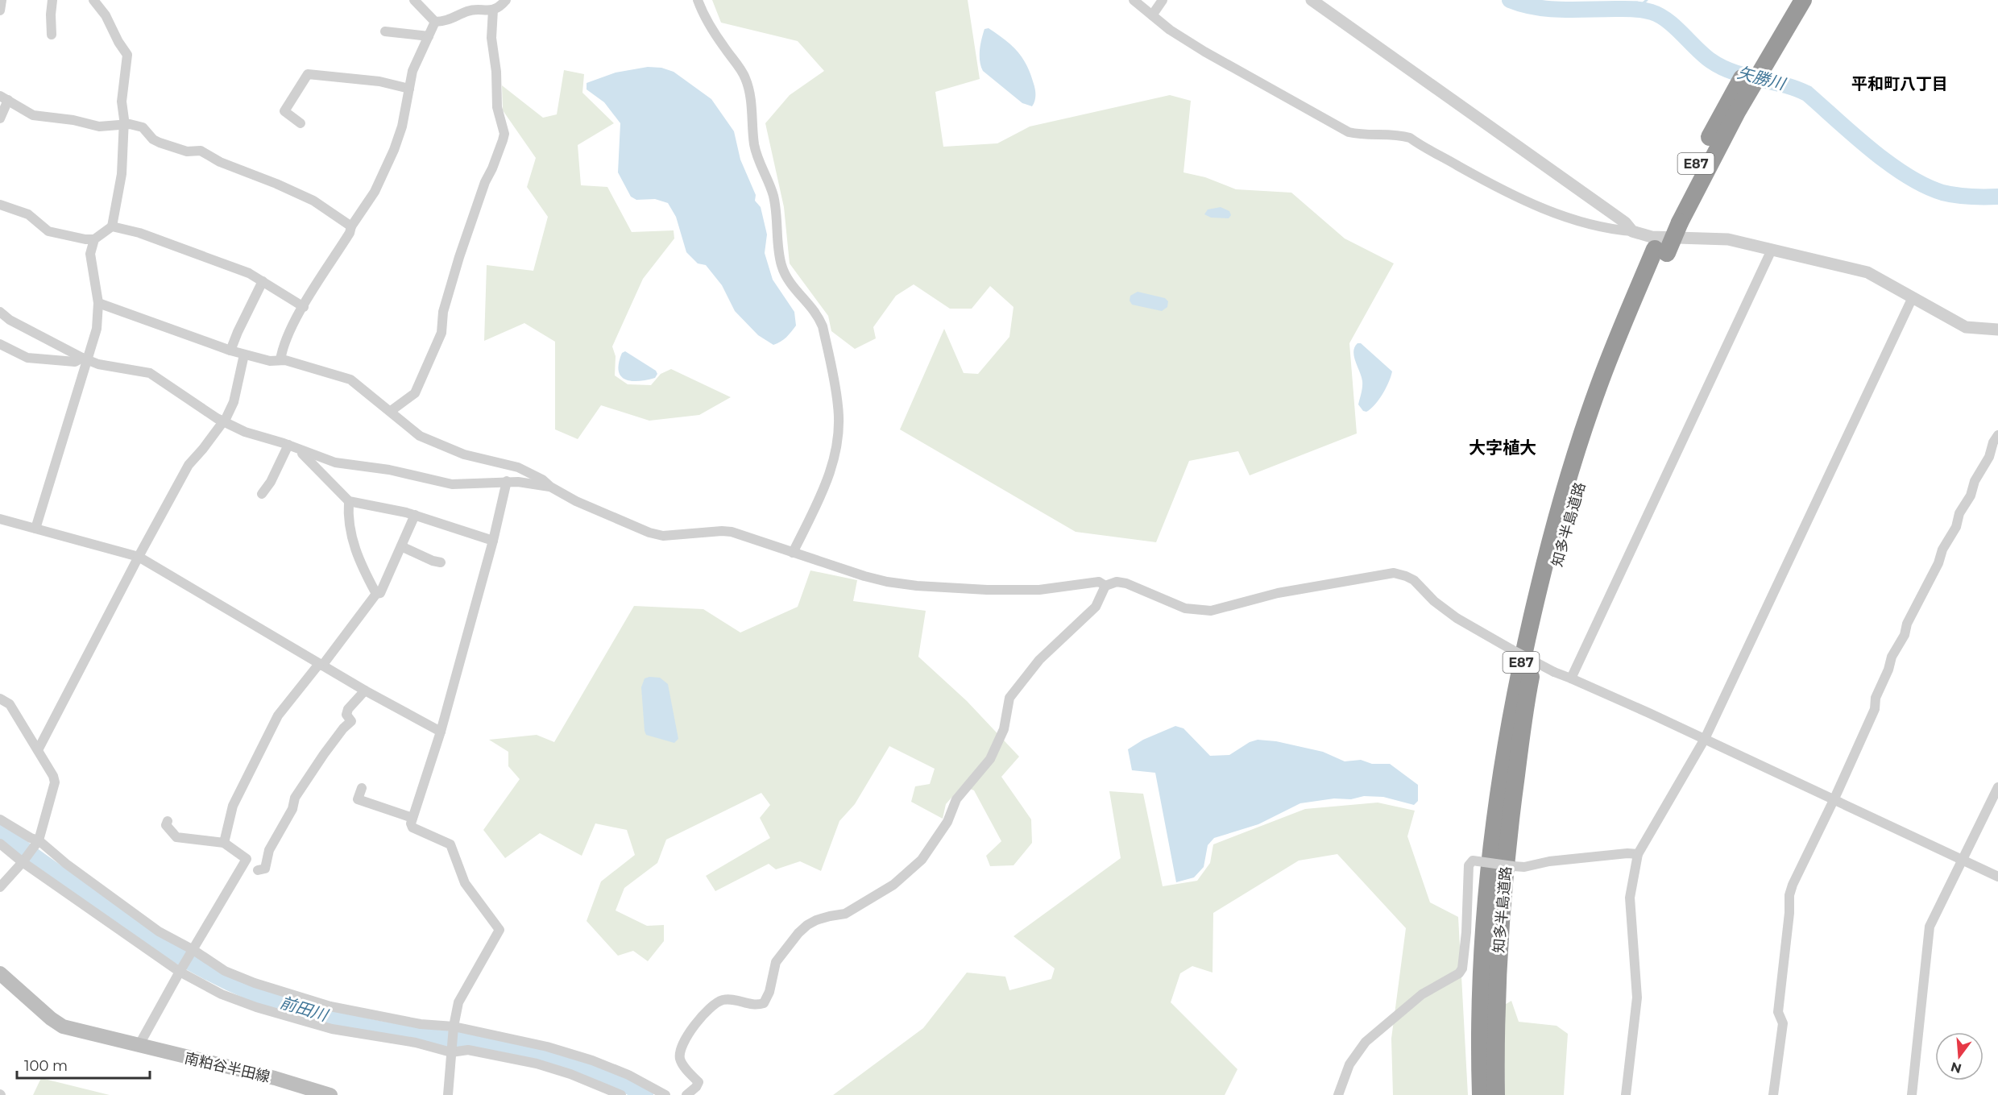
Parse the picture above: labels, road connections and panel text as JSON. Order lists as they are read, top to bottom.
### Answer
{
  "streets": {
    "highway": ["E87", "知多半島道路"],
    "main road": ["南粕谷半田線"]
  },
  "districts": ["平和町八丁目", "大字植大"],
  "water": ["矢勝川", "前田川"],
  "scale_bar": "100 m",
  "north": "bottom"
}
